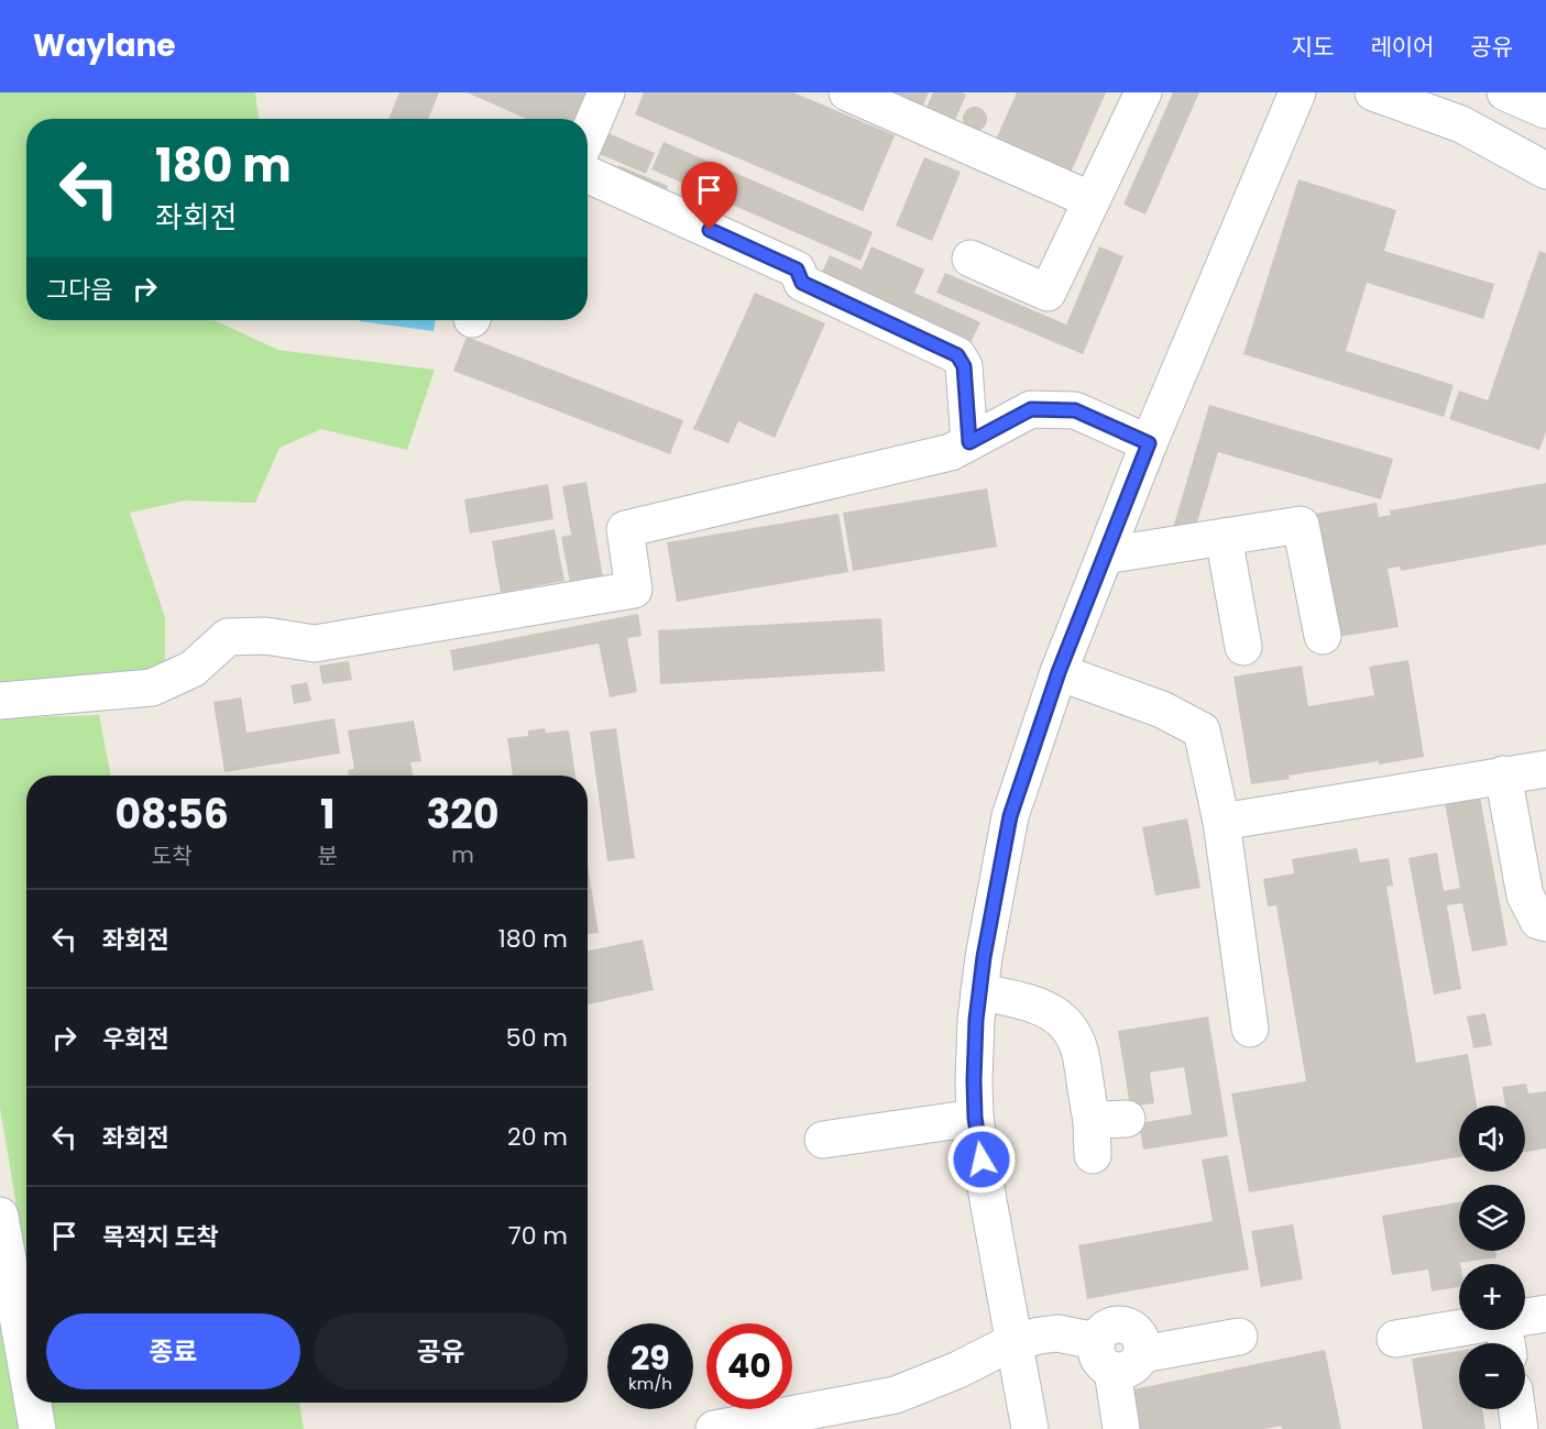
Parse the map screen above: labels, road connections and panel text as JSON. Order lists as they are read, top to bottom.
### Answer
{
  "page": {
    "header": "Waylane",
    "nav": ["지도", "레이어", "공유"],
    "turn": ["180 m", "좌회전"],
    "then": "그다음",
    "eta": [
      "08:56",
      "도착",
      "1",
      "분",
      "320",
      "m"
    ],
    "list": [
      {
        "name": "좌회전",
        "value": "180 m"
      },
      {
        "name": "우회전",
        "value": "50 m"
      },
      {
        "name": "좌회전",
        "value": "20 m"
      },
      {
        "name": "목적지 도착",
        "value": "70 m"
      }
    ],
    "map_buttons": ["+", "−"],
    "buttons": ["종료", "공유"],
    "speed": "29 km/h",
    "limit": "40"
  }
}
